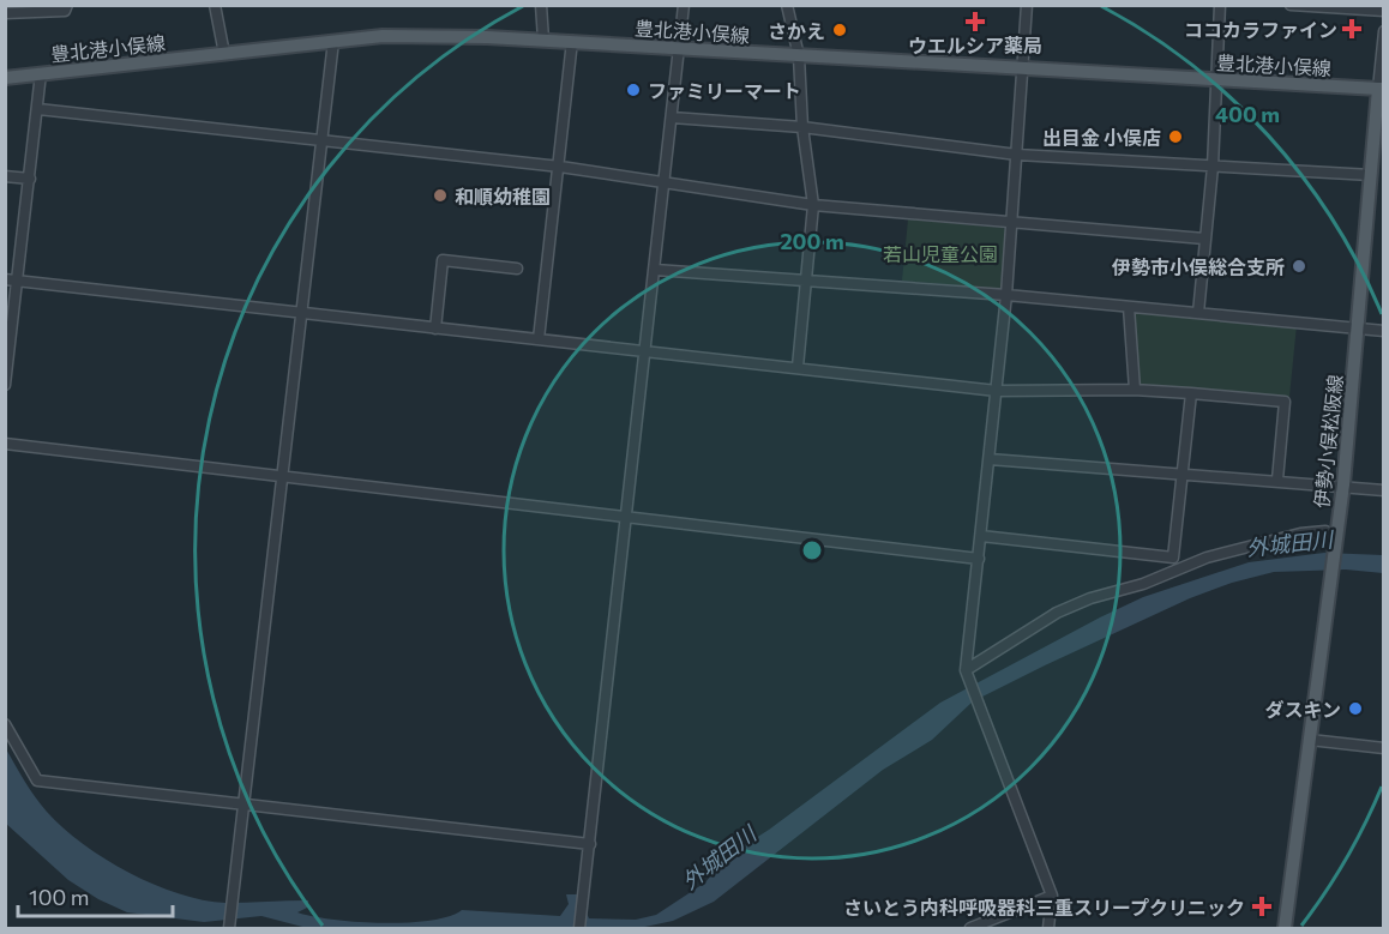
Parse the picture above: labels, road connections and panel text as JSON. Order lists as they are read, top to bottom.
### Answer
{
  "streets": {
    "main road": ["豊北港小俣線", "伊勢小俣松阪線"]
  },
  "crossings": [
    ["豊北港小俣線", "伊勢小俣松阪線"]
  ],
  "water": ["外城田川"],
  "parks": ["若山児童公園"],
  "places": {
    "health": ["ウエルシア薬局", "ココカラファイン", "さいとう内科呼吸器科三重スリープクリニック"],
    "other": [
      "さかえ",
      "ファミリーマート",
      "出目金 小俣店",
      "和順幼稚園",
      "伊勢市小俣総合支所",
      "ダスキン"
    ]
  },
  "scale_bar": "100 m",
  "rings": ["400 m", "200 m"]
}
